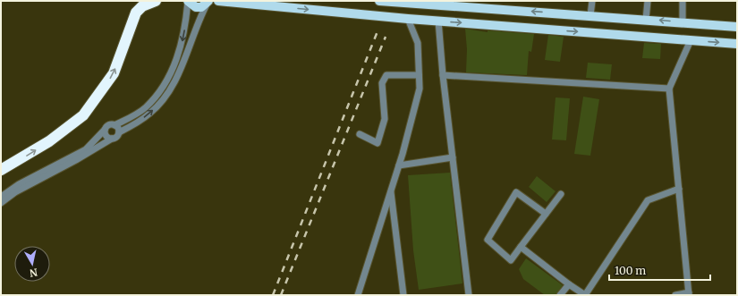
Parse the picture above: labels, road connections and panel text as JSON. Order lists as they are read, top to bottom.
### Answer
{
  "scale_bar": "100 m",
  "north": "bottom"
}
